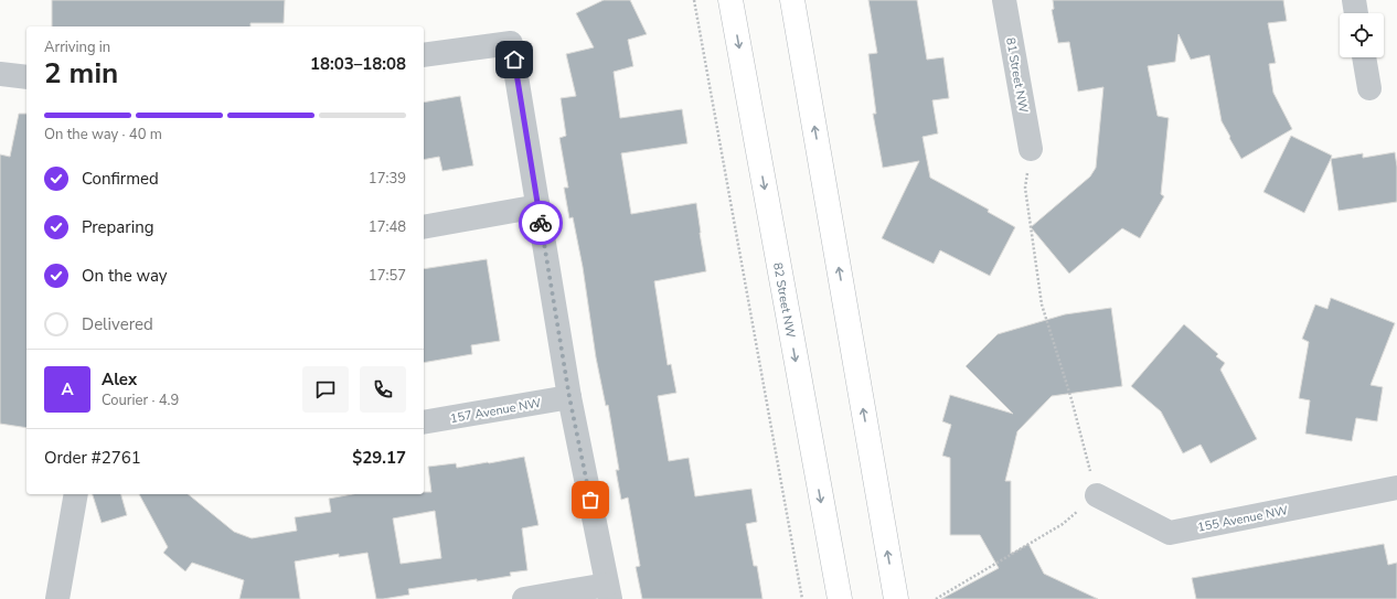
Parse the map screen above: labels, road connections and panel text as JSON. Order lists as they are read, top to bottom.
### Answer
{
  "streets": {
    "main road": ["82 Street NW"],
    "street": ["81 Street NW", "157 Avenue NW", "155 Avenue NW"]
  },
  "page": {
    "heading": ["2 min", "Arriving in", "18:03–18:08"],
    "panel": [
      "Alex",
      "Courier · 4.9",
      "Order #2761",
      "$29.17"
    ],
    "bar": "On the way · 40 m",
    "list": [
      ["Confirmed", "17:39"],
      ["Preparing", "17:48"],
      ["On the way", "17:57"],
      "Delivered"
    ],
    "round": "A"
  }
}
